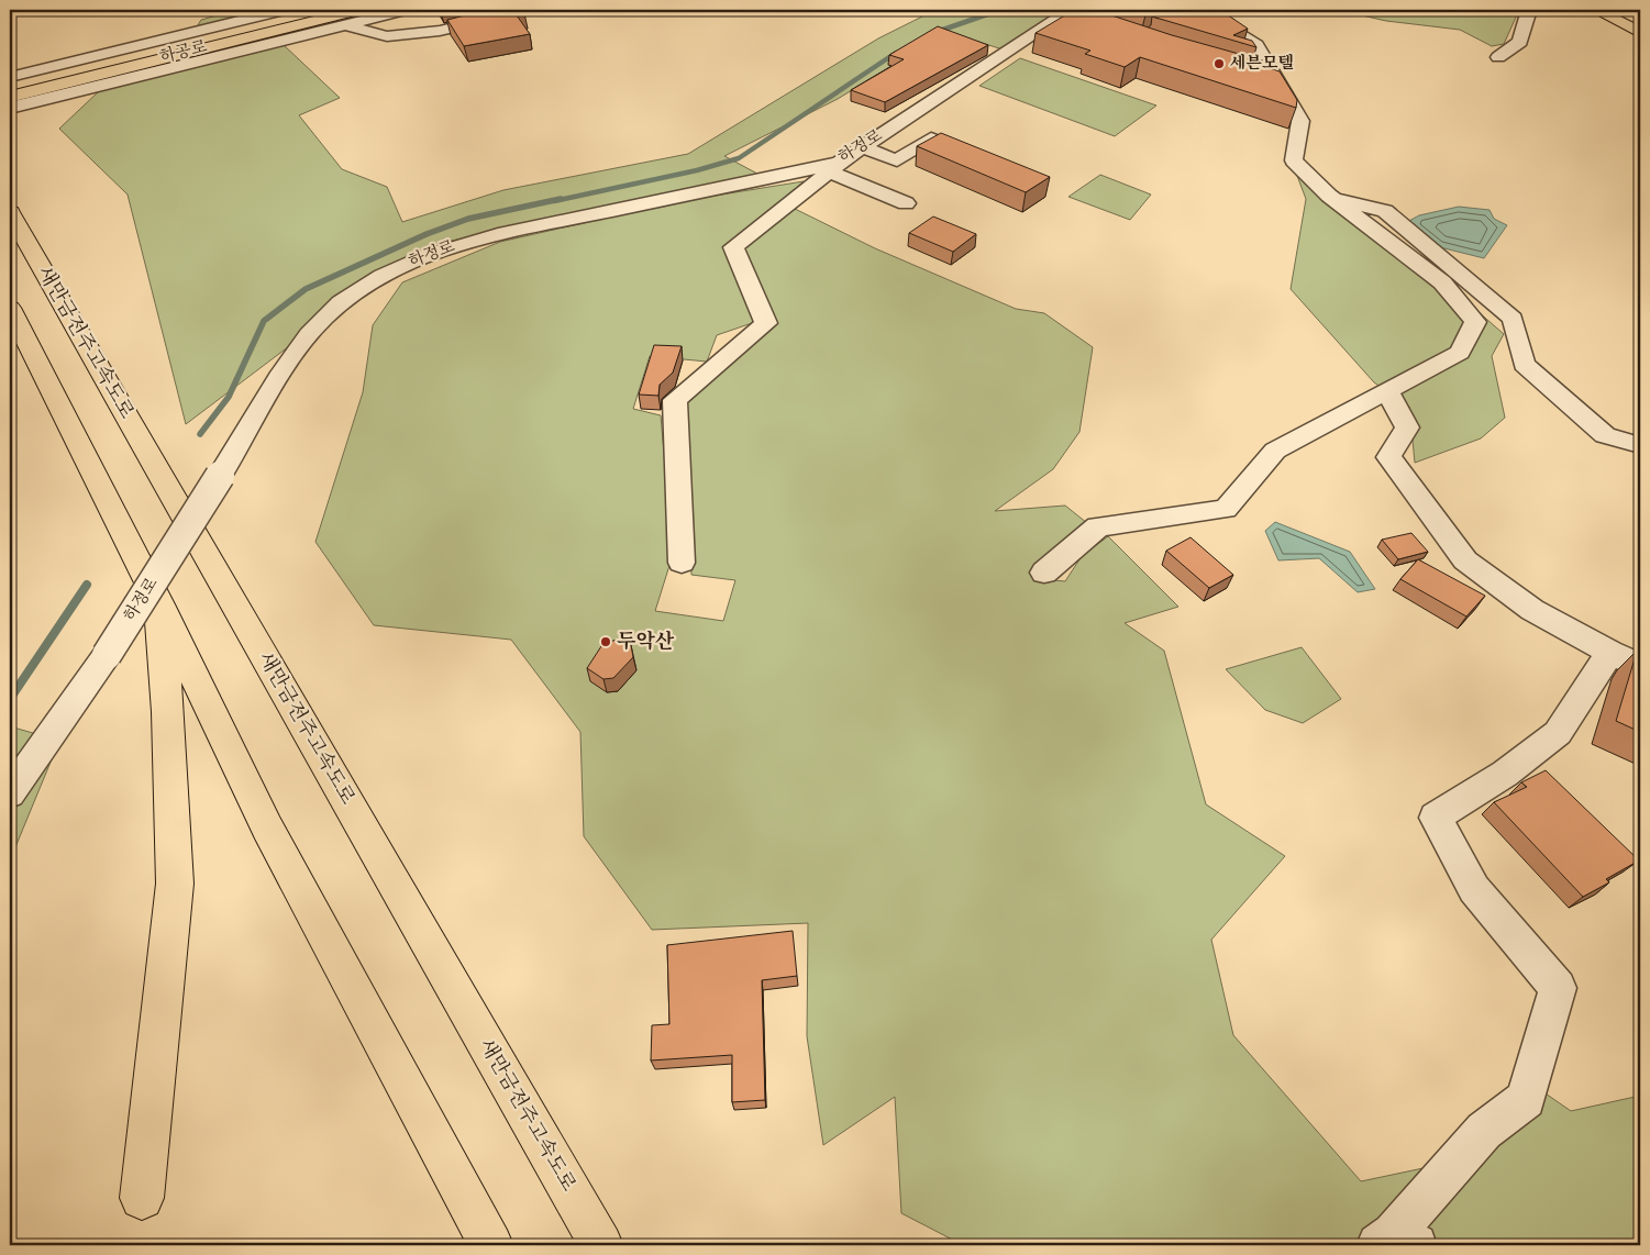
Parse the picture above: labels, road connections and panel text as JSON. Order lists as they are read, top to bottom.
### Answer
{
  "streets": {
    "main road": ["하공로", "새만금전주고속도로"],
    "street": ["하정로"]
  },
  "places": ["세븐모텔", "두악산"]
}
